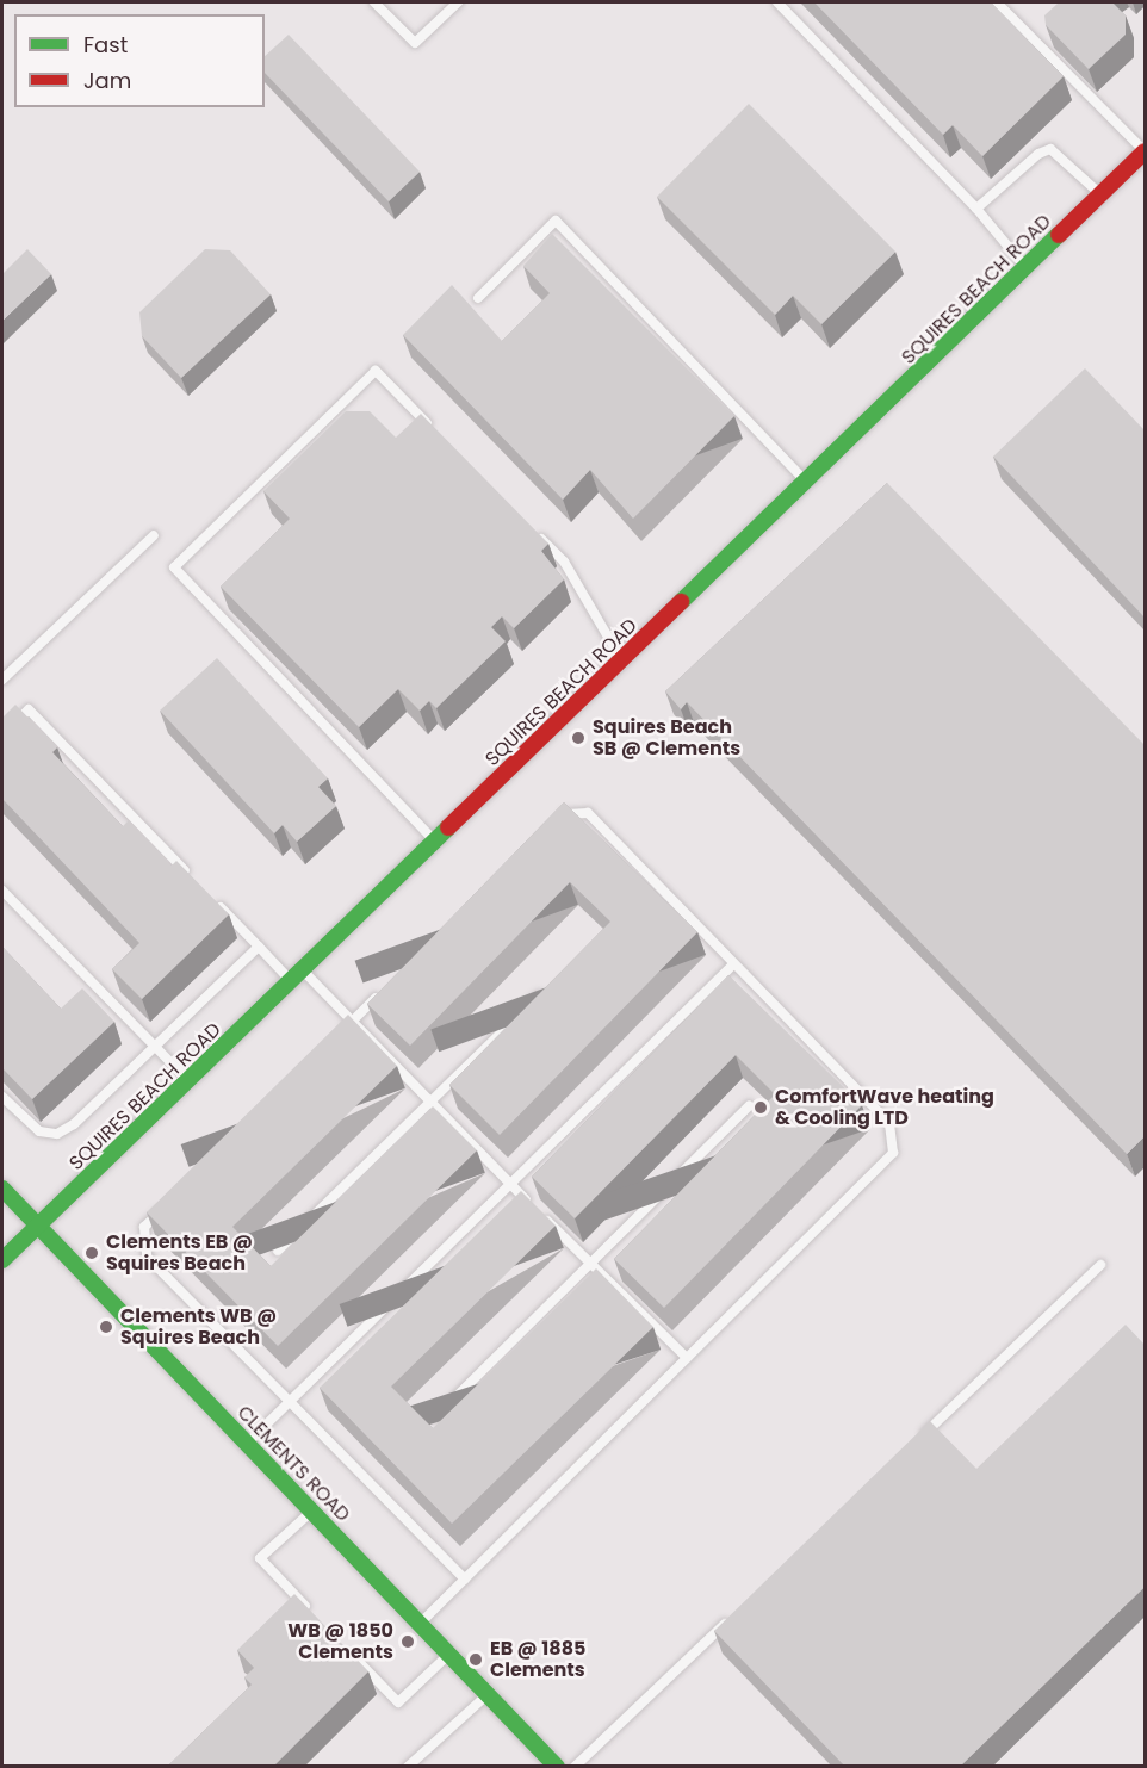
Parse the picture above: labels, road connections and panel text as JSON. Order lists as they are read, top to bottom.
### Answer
{
  "streets": {
    "street": ["SQUIRES BEACH ROAD", "CLEMENTS ROAD"]
  },
  "crossings": [
    ["SQUIRES BEACH ROAD", "CLEMENTS ROAD"]
  ],
  "places": [
    "Squires Beach SB @ Clements",
    "ComfortWave heating & Cooling LTD",
    "Clements EB @ Squires Beach",
    "Clements WB @ Squires Beach",
    "WB @ 1850 Clements",
    "EB @ 1885 Clements"
  ],
  "legend": ["Fast", "Jam"]
}
